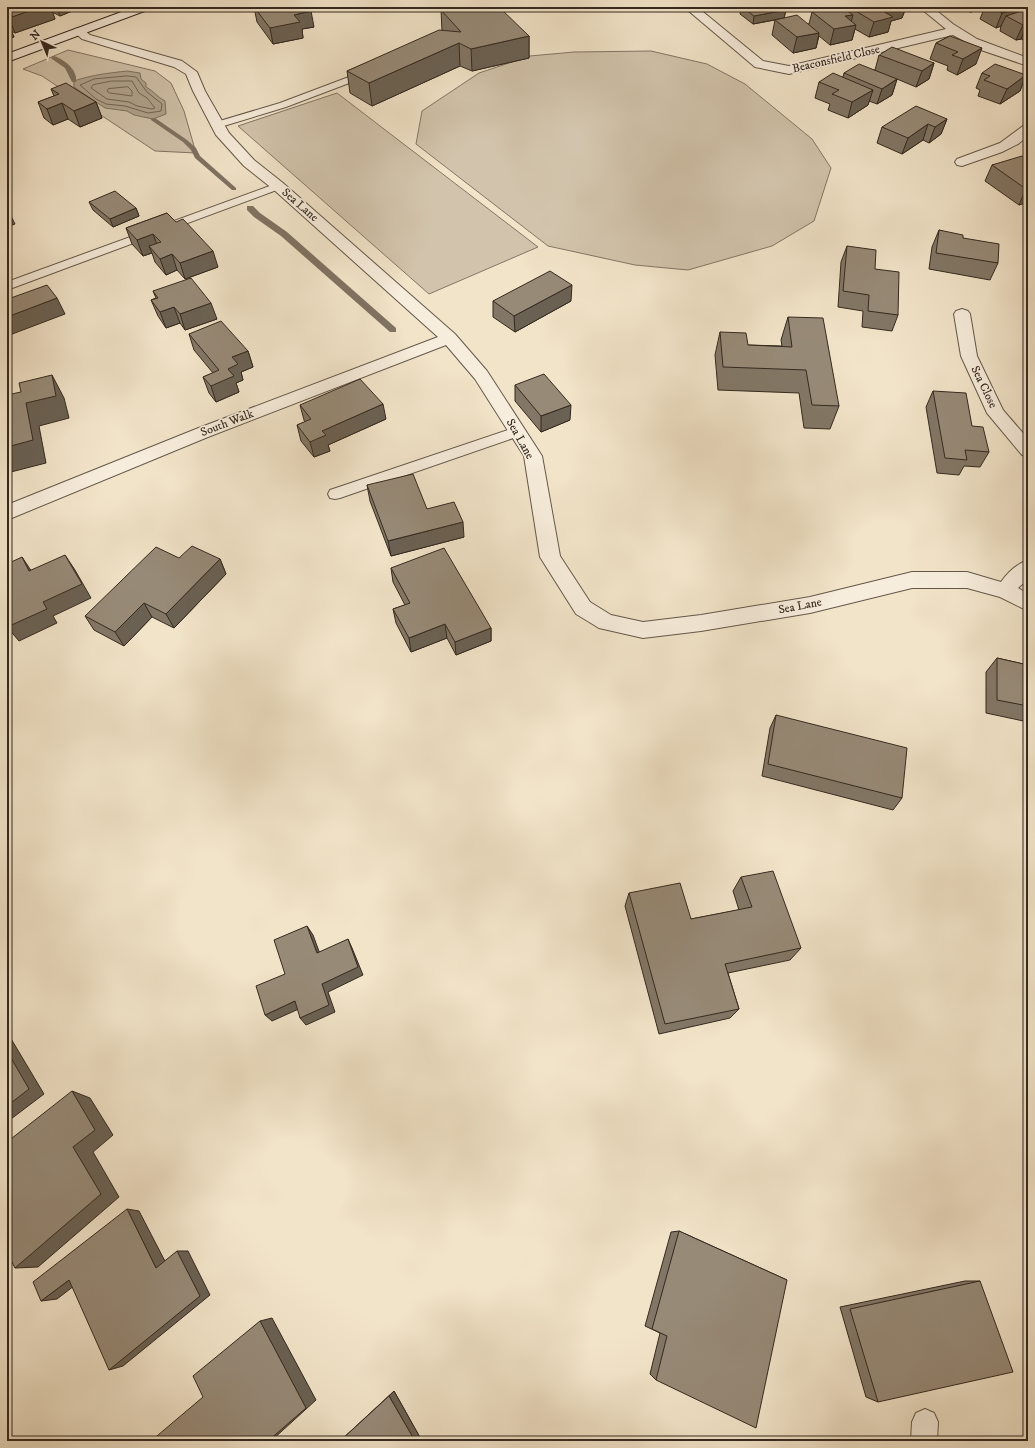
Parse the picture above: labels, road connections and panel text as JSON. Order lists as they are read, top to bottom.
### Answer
{
  "streets": {
    "street": [
      "Beaconsfield Close",
      "Sea Lane",
      "Sea Close",
      "South Walk"
    ]
  },
  "crossings": [
    ["Sea Lane", "South Walk"]
  ],
  "north": "top left"
}
